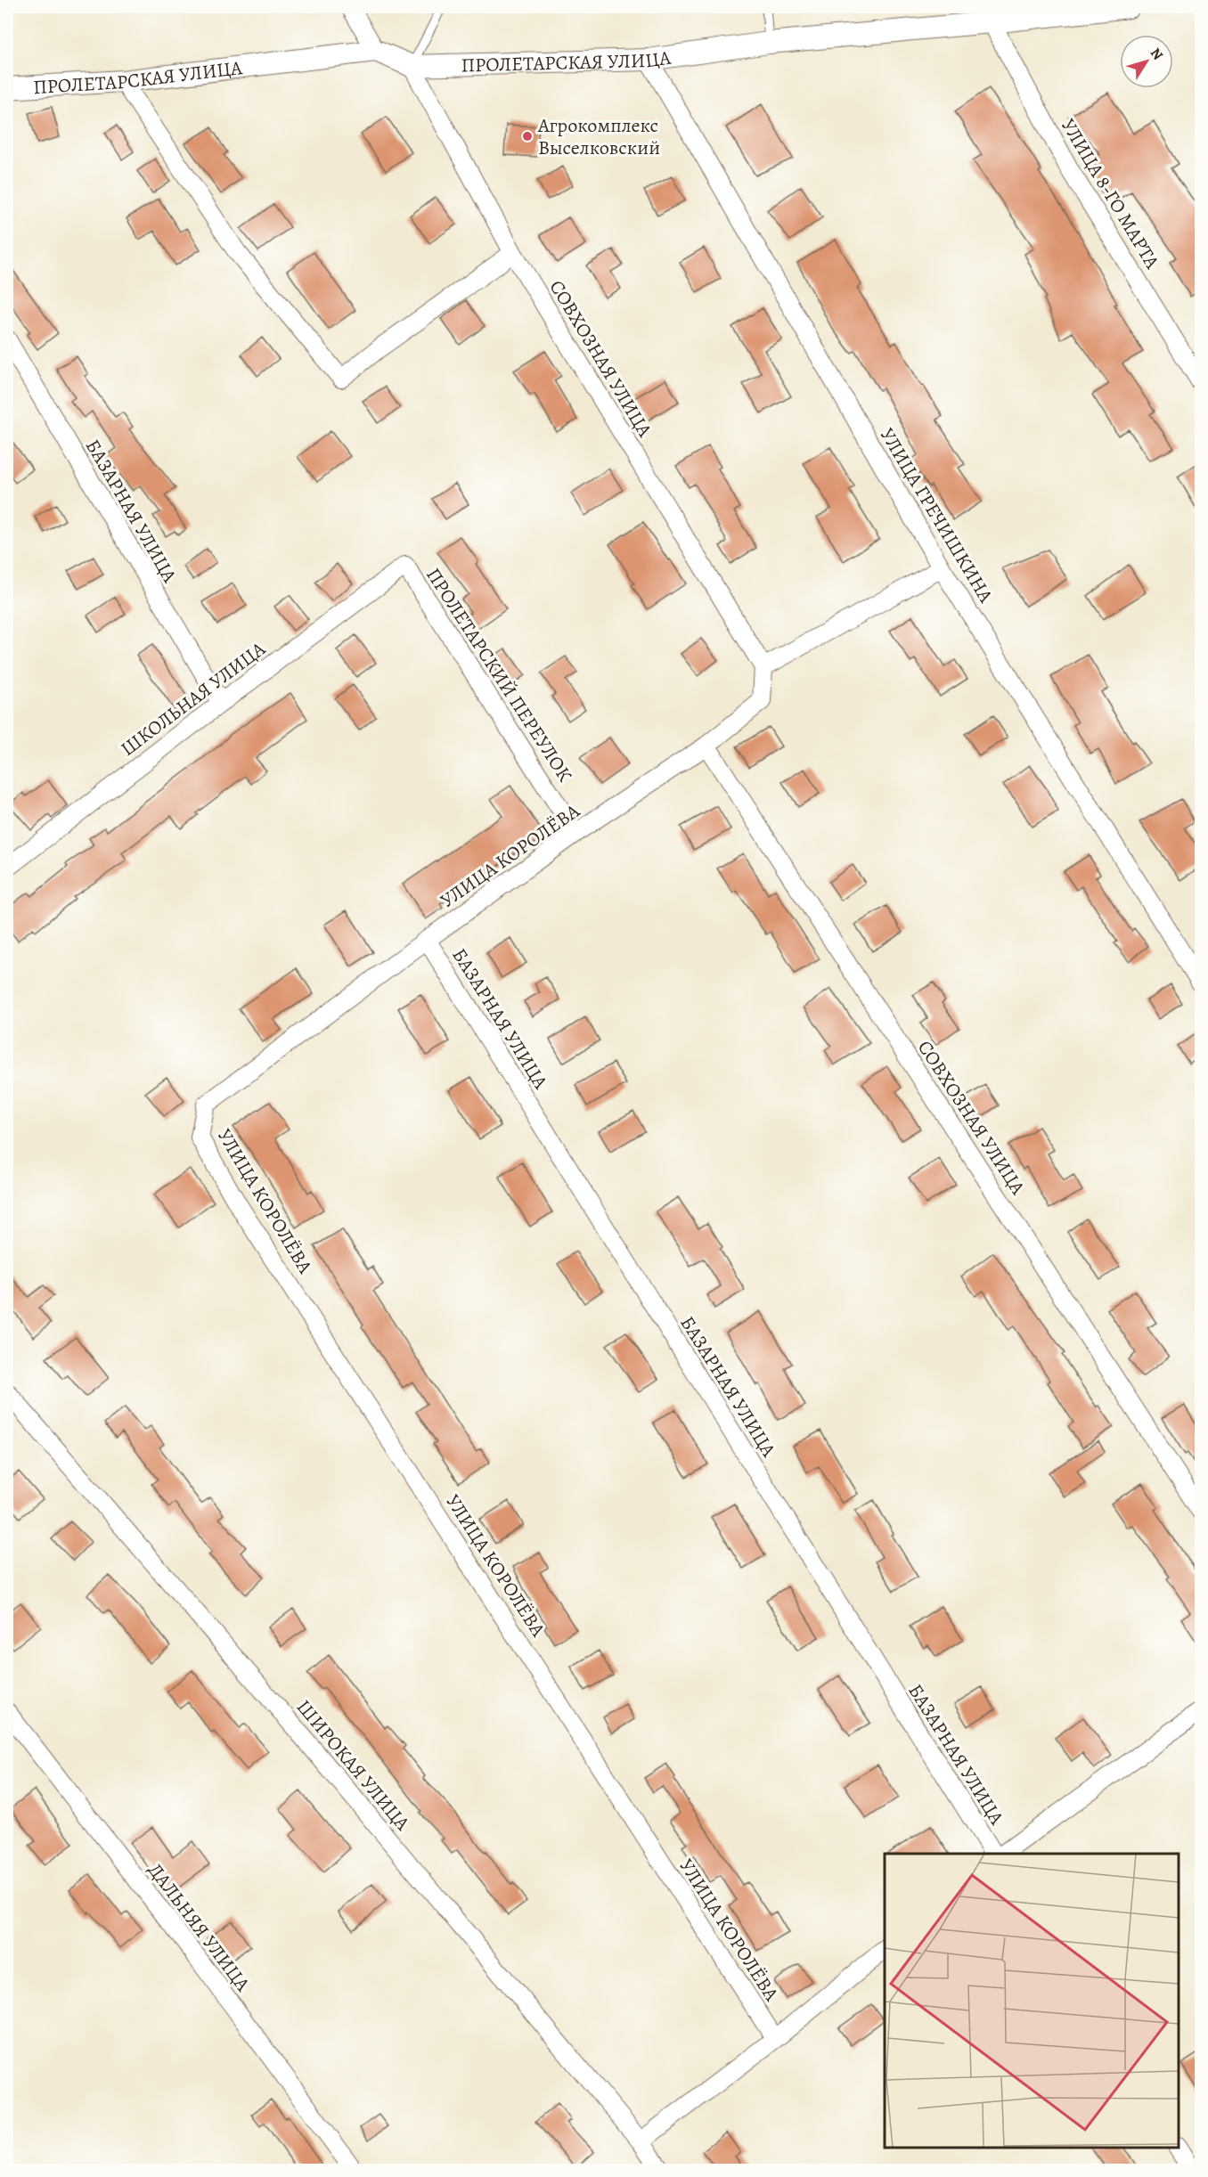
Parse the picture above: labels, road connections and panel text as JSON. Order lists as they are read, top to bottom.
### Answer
{
  "streets": {
    "street": [
      "ПРОЛЕТАРСКАЯ УЛИЦА",
      "УЛИЦА 8-ГО МАРТА",
      "СОВХОЗНАЯ УЛИЦА",
      "БАЗАРНАЯ УЛИЦА",
      "УЛИЦА ГРЕЧИШКИНА",
      "ПРОЛЕТАРСКИЙ ПЕРЕУЛОК",
      "ШКОЛЬНАЯ УЛИЦА",
      "УЛИЦА КОРОЛЁВА",
      "ШИРОКАЯ УЛИЦА",
      "ДАЛЬНЯЯ УЛИЦА"
    ]
  },
  "crossings": [
    ["ПРОЛЕТАРСКАЯ УЛИЦА", "УЛИЦА 8-ГО МАРТА"],
    ["ПРОЛЕТАРСКАЯ УЛИЦА", "СОВХОЗНАЯ УЛИЦА"],
    ["ПРОЛЕТАРСКАЯ УЛИЦА", "УЛИЦА ГРЕЧИШКИНА"],
    ["СОВХОЗНАЯ УЛИЦА", "УЛИЦА КОРОЛЁВА"],
    ["БАЗАРНАЯ УЛИЦА", "ШКОЛЬНАЯ УЛИЦА"],
    ["БАЗАРНАЯ УЛИЦА", "УЛИЦА КОРОЛЁВА"],
    ["ПРОЛЕТАРСКИЙ ПЕРЕУЛОК", "ШКОЛЬНАЯ УЛИЦА"],
    ["ПРОЛЕТАРСКИЙ ПЕРЕУЛОК", "УЛИЦА КОРОЛЁВА"]
  ],
  "places": ["Агрокомплекс Выселковский"],
  "north": "top right"
}
